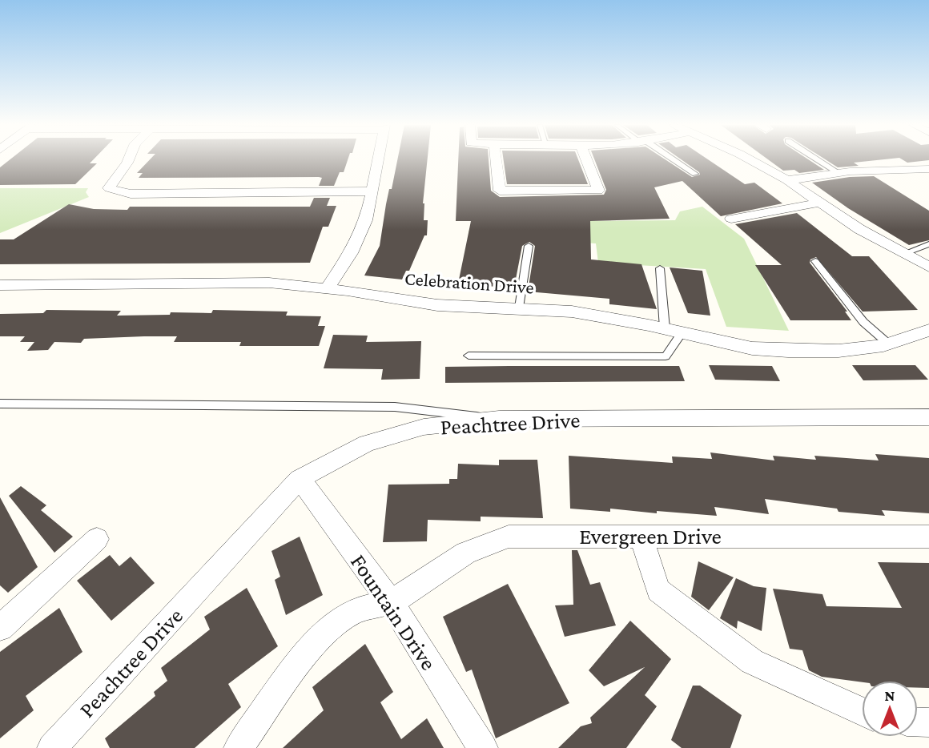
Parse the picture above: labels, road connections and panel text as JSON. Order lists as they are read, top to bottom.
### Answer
{
  "streets": {
    "street": [
      "Celebration Drive",
      "Peachtree Drive",
      "Evergreen Drive",
      "Fountain Drive"
    ]
  },
  "crossings": [
    ["Peachtree Drive", "Fountain Drive"],
    ["Evergreen Drive", "Fountain Drive"]
  ],
  "north": "top"
}
